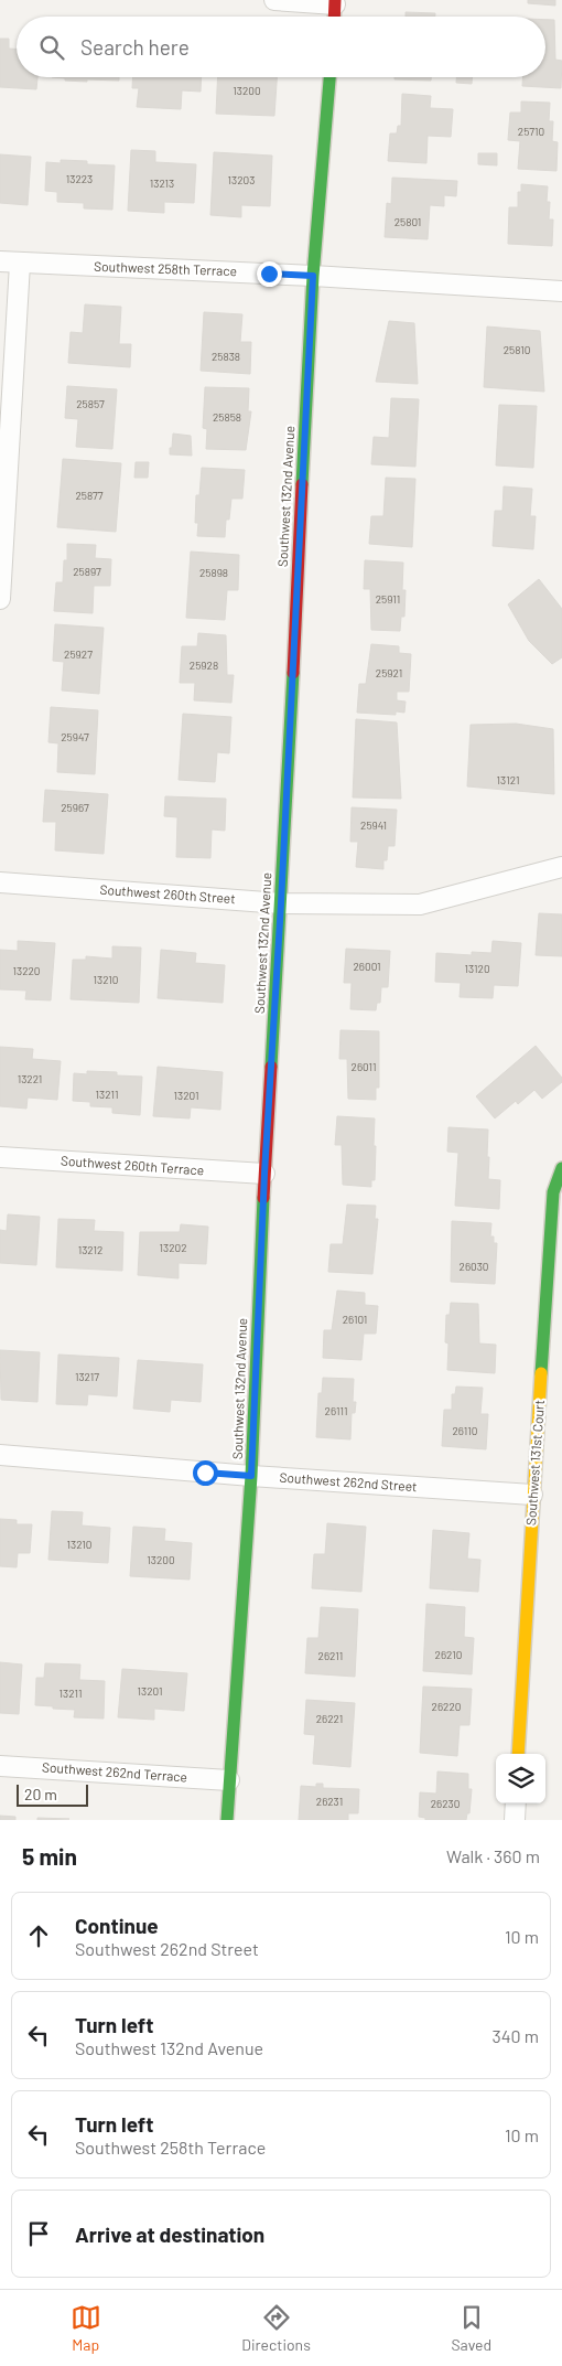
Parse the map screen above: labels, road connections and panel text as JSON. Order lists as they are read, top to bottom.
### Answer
{
  "streets": {
    "street": [
      "Southwest 258th Terrace",
      "Southwest 132nd Avenue",
      "Southwest 260th Street",
      "Southwest 260th Terrace",
      "Southwest 131st Court",
      "Southwest 262nd Street",
      "Southwest 262nd Terrace"
    ]
  },
  "crossings": [
    ["Southwest 258th Terrace", "Southwest 132nd Avenue"],
    ["Southwest 132nd Avenue", "Southwest 260th Street"],
    ["Southwest 132nd Avenue", "Southwest 260th Terrace"],
    ["Southwest 132nd Avenue", "Southwest 262nd Street"],
    ["Southwest 132nd Avenue", "Southwest 262nd Terrace"],
    ["Southwest 131st Court", "Southwest 262nd Street"]
  ],
  "house_numbers": [
    "13200",
    "25710",
    "13223",
    "13203",
    "13213",
    "25801",
    "25810",
    "25838",
    "25857",
    "25858",
    "25877",
    "25897",
    "25898",
    "25911",
    "25927",
    "25928",
    "25921",
    "25947",
    "13121",
    "25967",
    "25941",
    "26001",
    "13120",
    "13220",
    "13210",
    "26011",
    "13221",
    "13211",
    "13201",
    "13202",
    "13212",
    "26030",
    "26101",
    "13217",
    "26111",
    "26110",
    "13210",
    "13200",
    "26210",
    "26211",
    "13201",
    "13211",
    "26220",
    "26221",
    "26231",
    "26230"
  ],
  "scale_bar": "20 m",
  "page": {
    "search": "Search here",
    "scale": "20 m",
    "heading": ["5 min", "Walk · 360 m"],
    "list": [
      ["Continue", "Southwest 262nd Street", "10 m"],
      ["Turn left", "Southwest 132nd Avenue", "340 m"],
      ["Turn left", "Southwest 258th Terrace", "10 m"],
      "Arrive at destination"
    ],
    "nav": ["Map", "Directions", "Saved"]
  }
}
